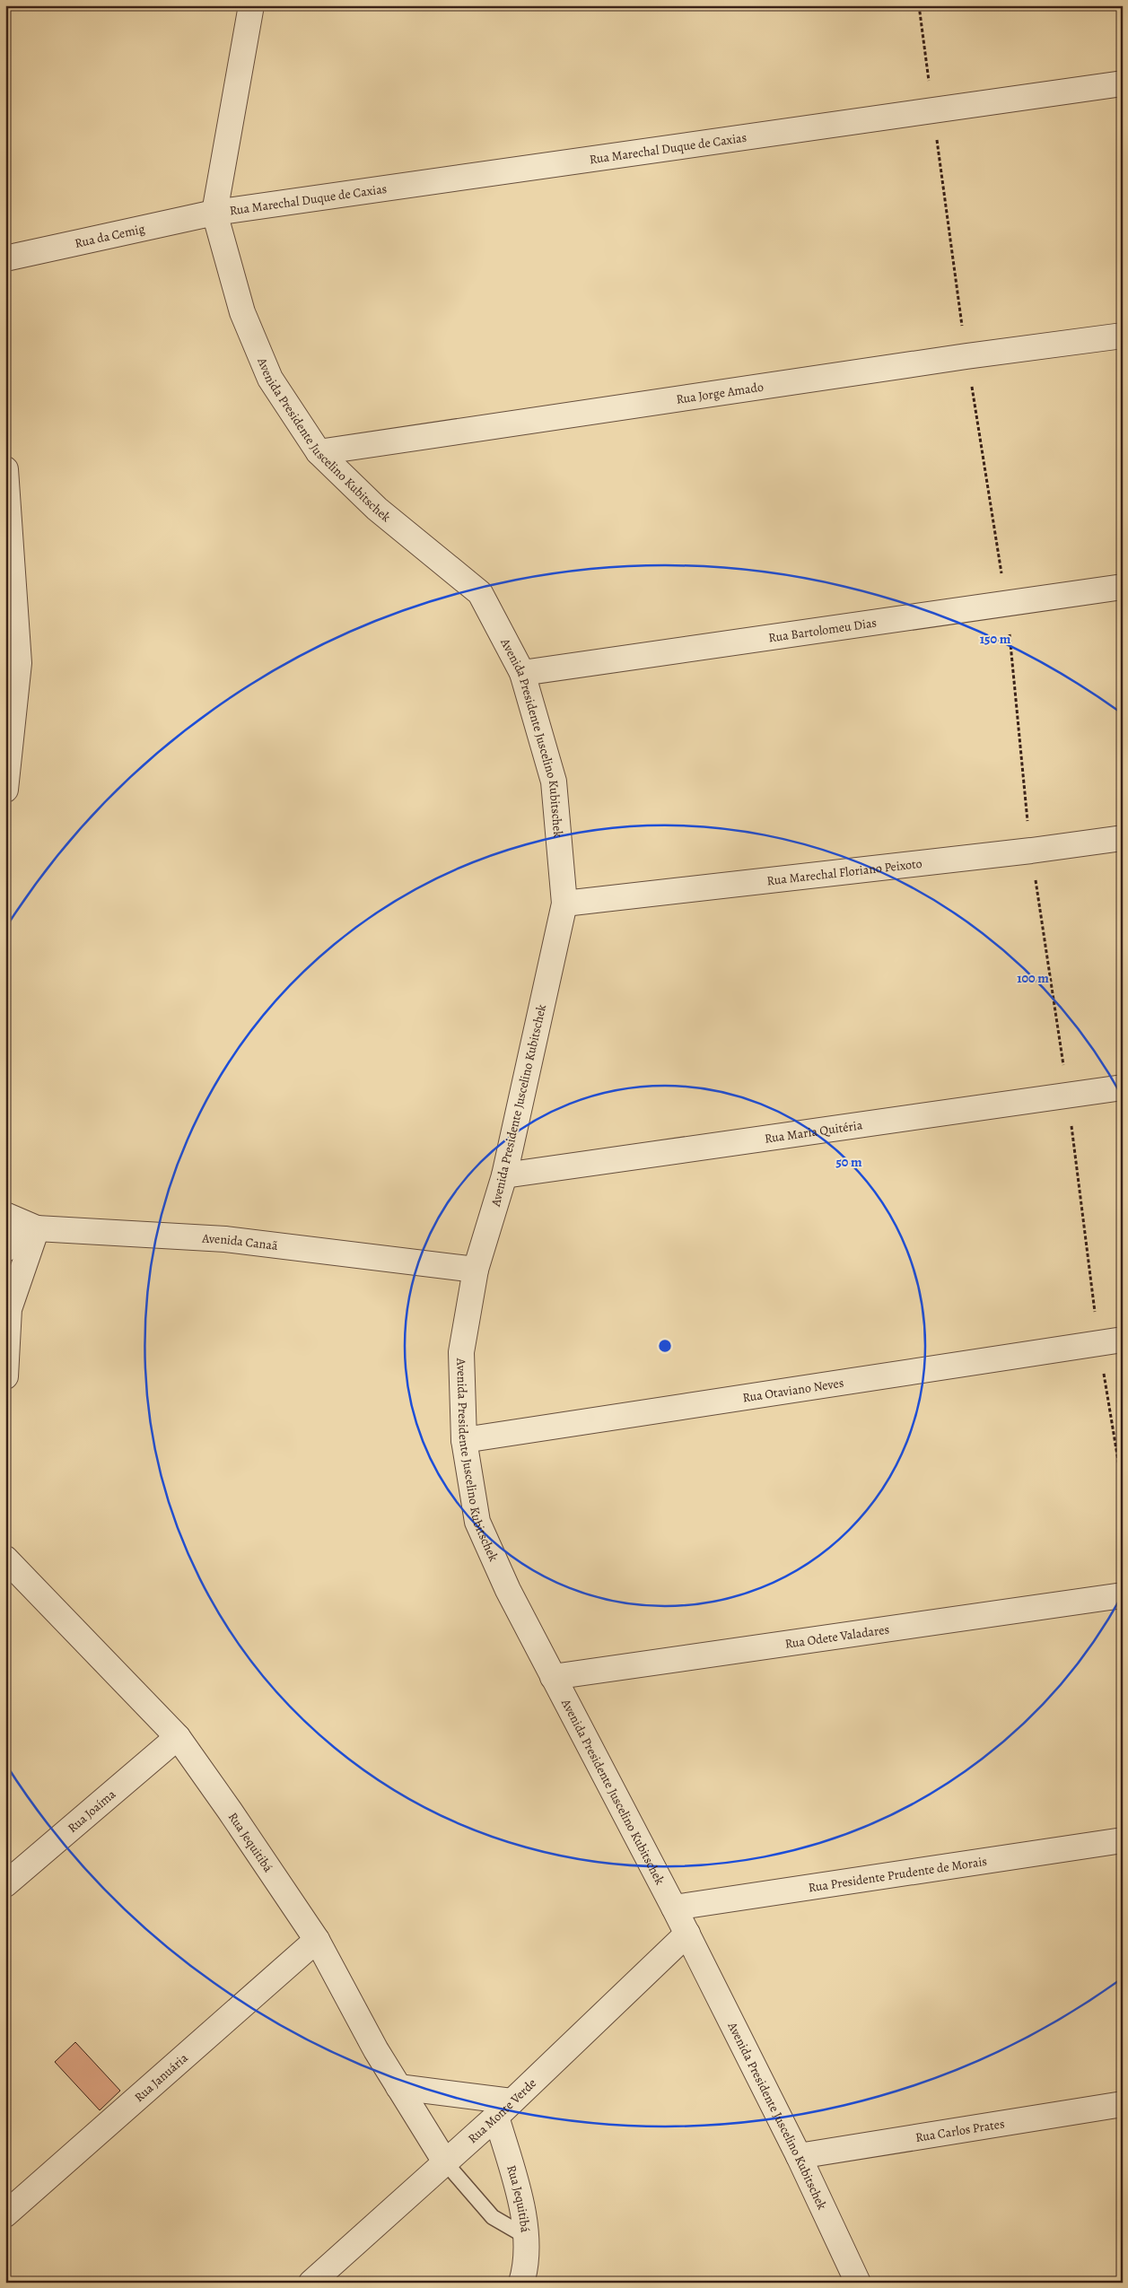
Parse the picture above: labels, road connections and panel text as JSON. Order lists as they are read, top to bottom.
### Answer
{
  "streets": {
    "street": [
      "Rua Marechal Duque de Caxias",
      "Rua da Cemig",
      "Rua Jorge Amado",
      "Avenida Presidente Juscelino Kubitschek",
      "Rua Bartolomeu Dias",
      "Rua Marechal Floriano Peixoto",
      "Rua Maria Quitéria",
      "Avenida Canaã",
      "Rua Otaviano Neves",
      "Rua Odete Valadares",
      "Rua Joaíma",
      "Rua Jequitibá",
      "Rua Presidente Prudente de Morais",
      "Rua Januária",
      "Rua Monte Verde",
      "Rua Carlos Prates"
    ]
  },
  "crossings": [
    ["Rua Marechal Duque de Caxias", "Rua da Cemig"],
    ["Rua Marechal Duque de Caxias", "Avenida Presidente Juscelino Kubitschek"],
    ["Rua da Cemig", "Avenida Presidente Juscelino Kubitschek"],
    ["Rua Jorge Amado", "Avenida Presidente Juscelino Kubitschek"],
    ["Avenida Presidente Juscelino Kubitschek", "Rua Bartolomeu Dias"],
    ["Avenida Presidente Juscelino Kubitschek", "Rua Marechal Floriano Peixoto"],
    ["Avenida Presidente Juscelino Kubitschek", "Rua Maria Quitéria"],
    ["Avenida Presidente Juscelino Kubitschek", "Avenida Canaã"],
    ["Avenida Presidente Juscelino Kubitschek", "Rua Otaviano Neves"],
    ["Avenida Presidente Juscelino Kubitschek", "Rua Odete Valadares"],
    ["Avenida Presidente Juscelino Kubitschek", "Rua Presidente Prudente de Morais"],
    ["Avenida Presidente Juscelino Kubitschek", "Rua Monte Verde"],
    ["Avenida Presidente Juscelino Kubitschek", "Rua Carlos Prates"],
    ["Rua Joaíma", "Rua Jequitibá"],
    ["Rua Jequitibá", "Rua Januária"],
    ["Rua Jequitibá", "Rua Monte Verde"]
  ],
  "rings": ["150 m", "100 m", "50 m"]
}
